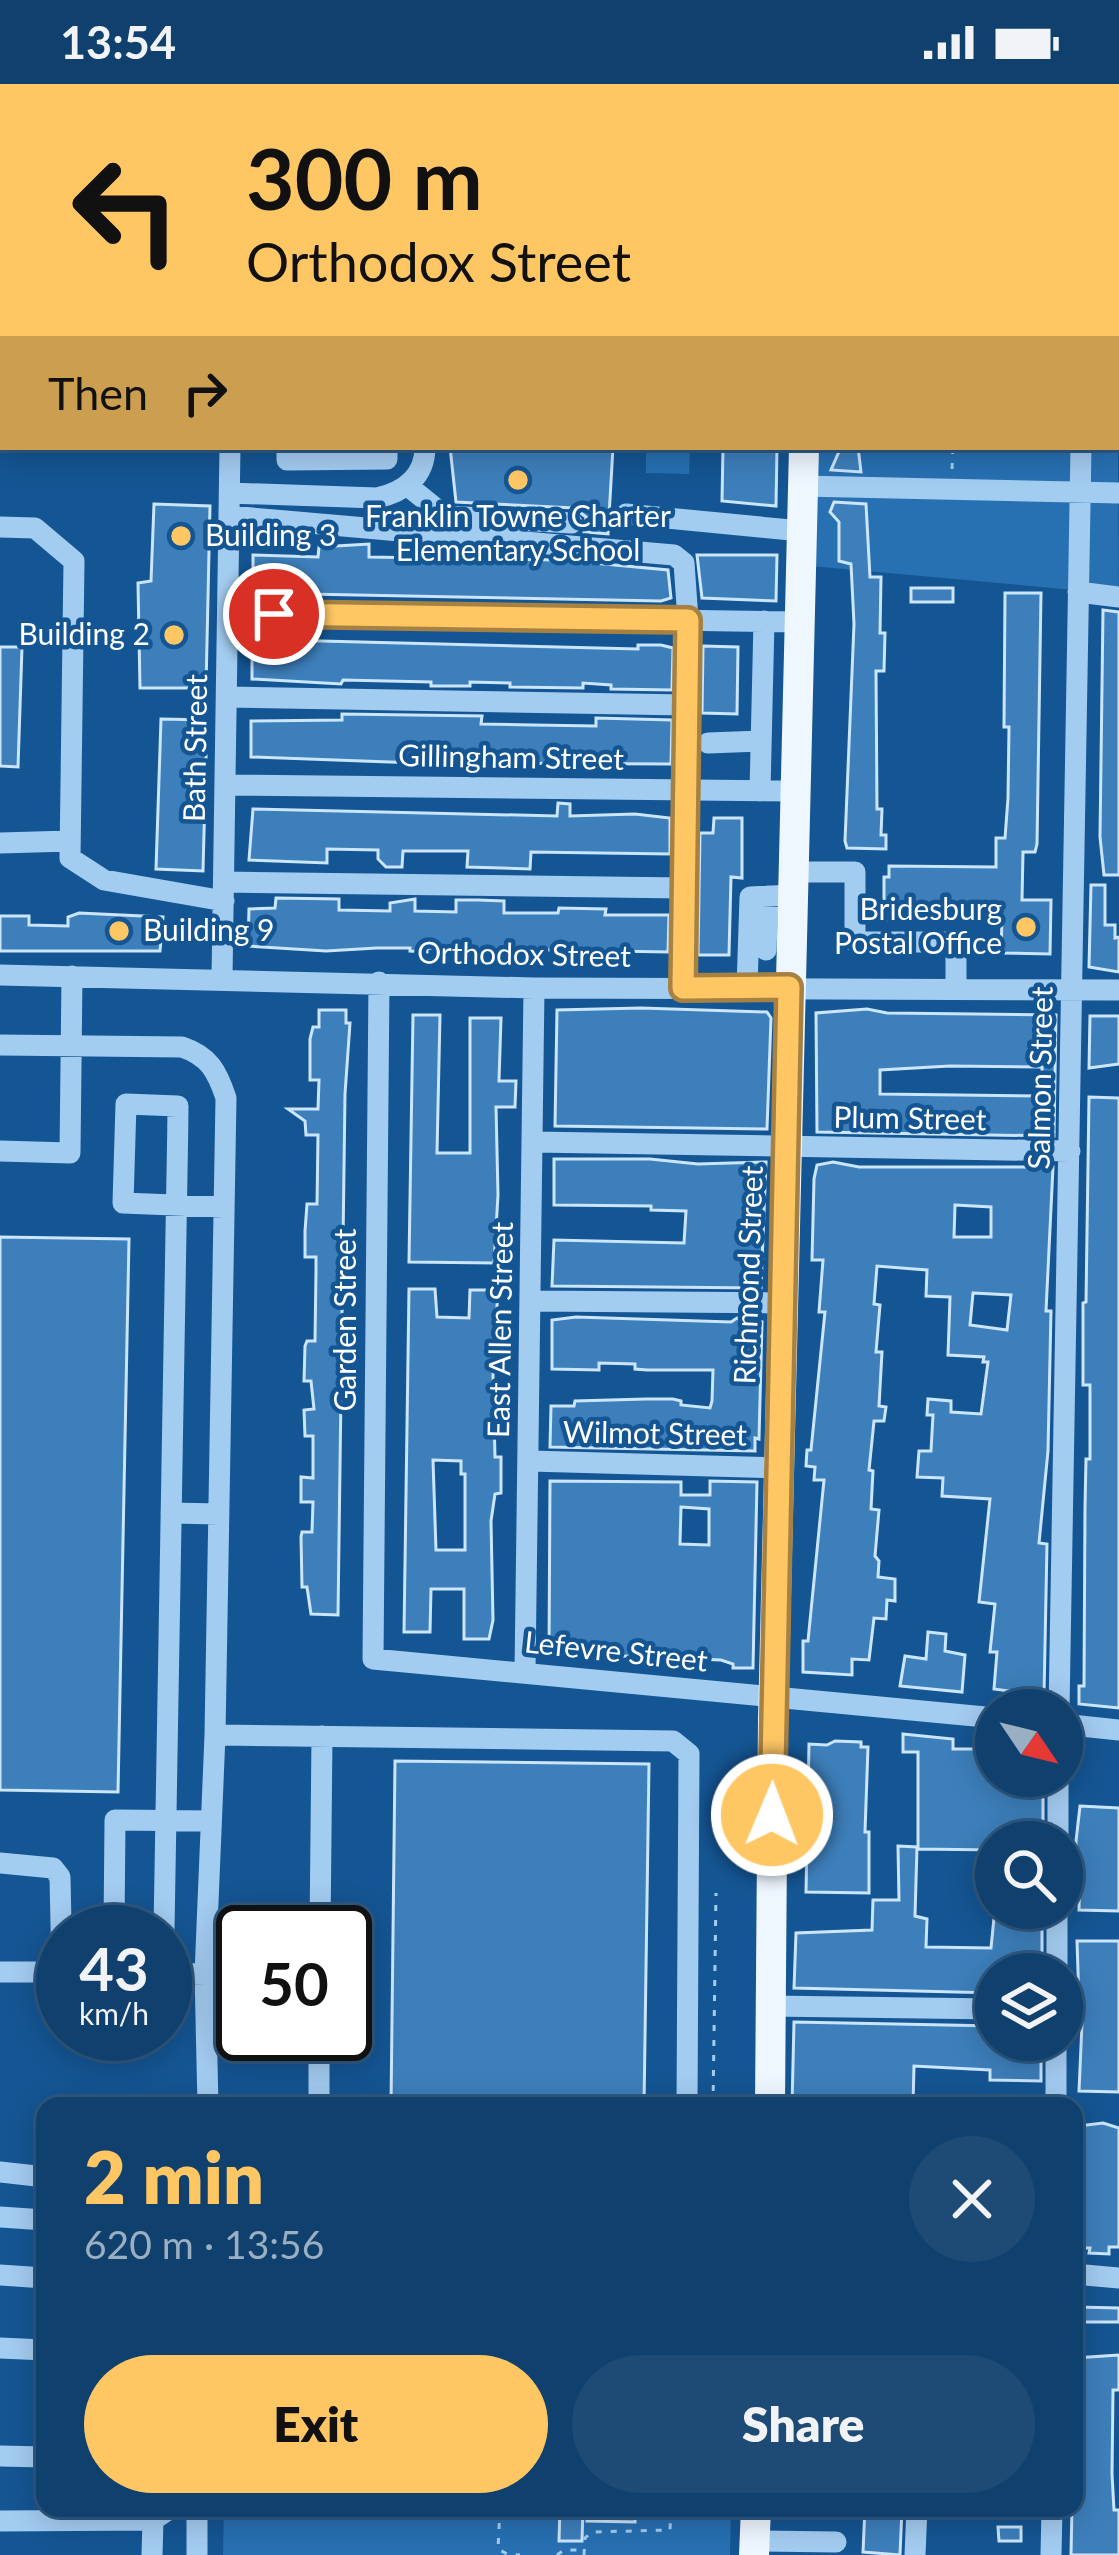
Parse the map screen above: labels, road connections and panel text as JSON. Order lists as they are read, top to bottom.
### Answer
{
  "streets": {
    "main road": ["Richmond Street"],
    "street": [
      "Bath Street",
      "Gillingham Street",
      "Orthodox Street",
      "Salmon Street",
      "Plum Street",
      "Garden Street",
      "East Allen Street",
      "Wilmot Street",
      "Lefevre Street"
    ]
  },
  "crossings": [
    ["Bath Street", "Gillingham Street"],
    ["Bath Street", "Orthodox Street"],
    ["Gillingham Street", "Richmond Street"],
    ["Orthodox Street", "Salmon Street"],
    ["Orthodox Street", "Richmond Street"],
    ["Orthodox Street", "Garden Street"],
    ["Orthodox Street", "East Allen Street"],
    ["Salmon Street", "Plum Street"],
    ["Plum Street", "Richmond Street"],
    ["Plum Street", "East Allen Street"],
    ["Richmond Street", "Wilmot Street"],
    ["Richmond Street", "Lefevre Street"],
    ["Garden Street", "Lefevre Street"],
    ["East Allen Street", "Wilmot Street"],
    ["East Allen Street", "Lefevre Street"]
  ],
  "places": [
    "Franklin Towne Charter Elementary School",
    "Building 3",
    "Building 2",
    "Bridesburg Postal Office",
    "Building 9"
  ],
  "north": "bottom right",
  "page": {
    "status": "13:54",
    "turn": ["300 m", "Orthodox Street"],
    "then": "Then",
    "speed": "43 km/h",
    "limit": "50",
    "heading": ["2 min", "620 m · 13:56"],
    "buttons": ["Exit", "Share"]
  }
}
